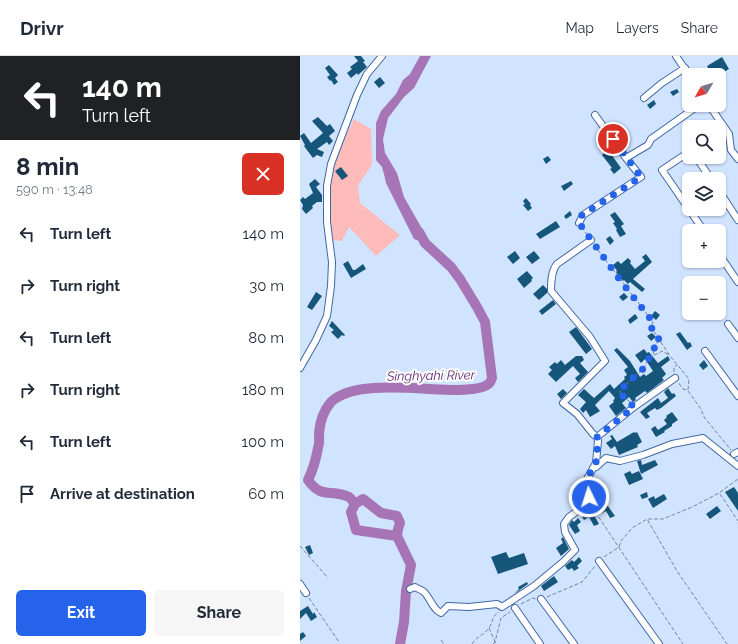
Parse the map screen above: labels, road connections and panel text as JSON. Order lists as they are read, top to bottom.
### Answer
{
  "water": ["Singhyahi River"],
  "north": "bottom left",
  "page": {
    "header": "Drivr",
    "nav": ["Map", "Layers", "Share"],
    "turn": ["140 m", "Turn left"],
    "map_buttons": ["+", "−"],
    "heading": ["8 min", "590 m · 13:48"],
    "list": [
      {
        "name": "Turn left",
        "value": "140 m"
      },
      {
        "name": "Turn right",
        "value": "30 m"
      },
      {
        "name": "Turn left",
        "value": "80 m"
      },
      {
        "name": "Turn right",
        "value": "180 m"
      },
      {
        "name": "Turn left",
        "value": "100 m"
      },
      {
        "name": "Arrive at destination",
        "value": "60 m"
      }
    ],
    "buttons": ["Exit", "Share"]
  }
}
